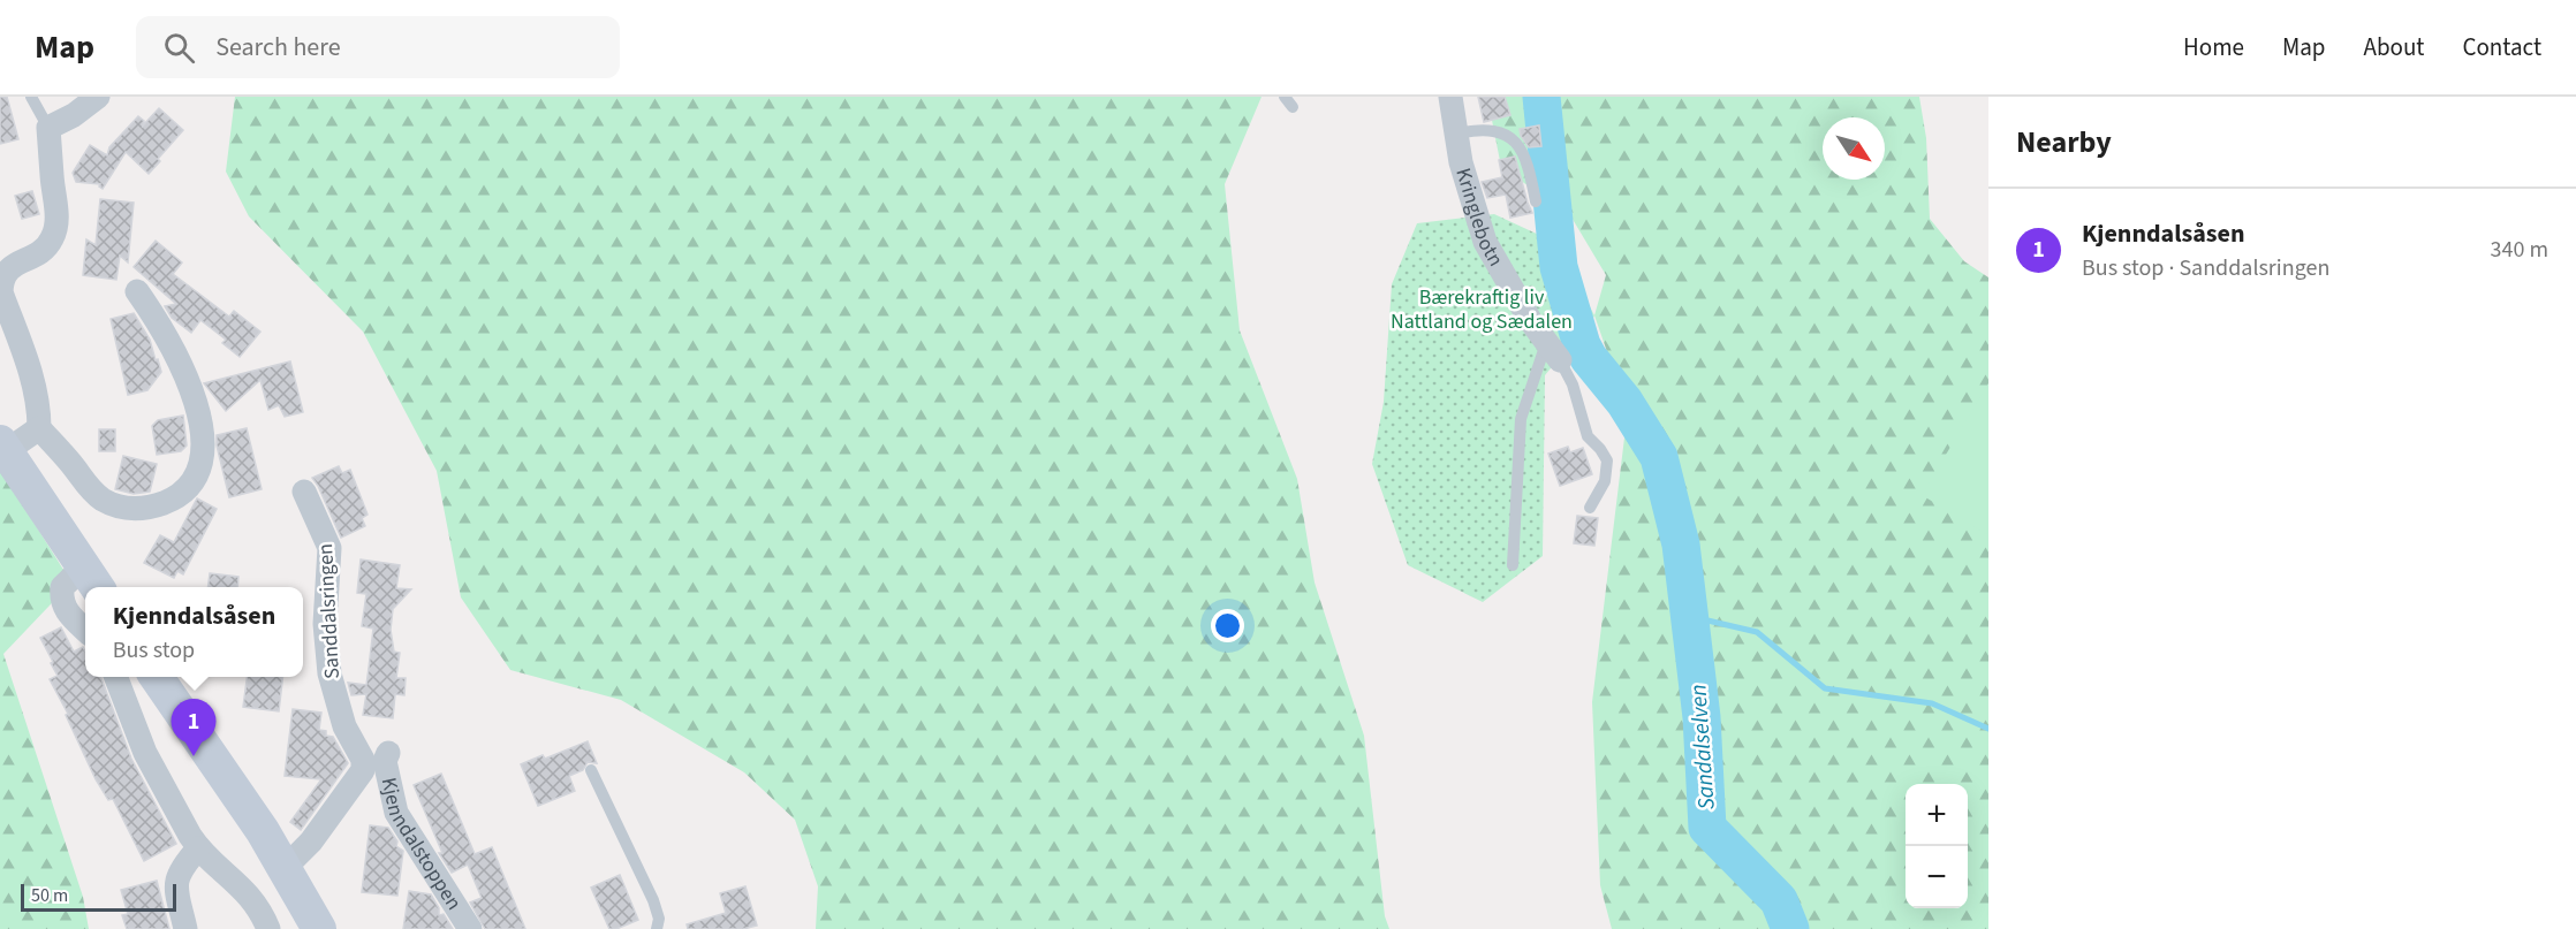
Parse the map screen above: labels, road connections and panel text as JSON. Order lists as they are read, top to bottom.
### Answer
{
  "streets": {
    "street": ["Kringlebotn", "Sanddalsringen", "Kjenndalstoppen"]
  },
  "water": ["Sandalselven"],
  "parks": ["Bærekraftig liv Nattland og Sædalen"],
  "scale_bar": "50 m",
  "north": "bottom right",
  "page": {
    "header": "Map",
    "search": "Search here",
    "nav": [
      "Home",
      "Map",
      "About",
      "Contact"
    ],
    "heading": "Nearby",
    "list": [
      {
        "mark": "1",
        "name": "Kjenndalsåsen",
        "note": "Bus stop · Sanddalsringen",
        "value": "340 m"
      }
    ],
    "popup": ["Kjenndalsåsen", "Bus stop"],
    "pins": "1",
    "map_buttons": ["+", "−"],
    "scale": "50 m"
  }
}
